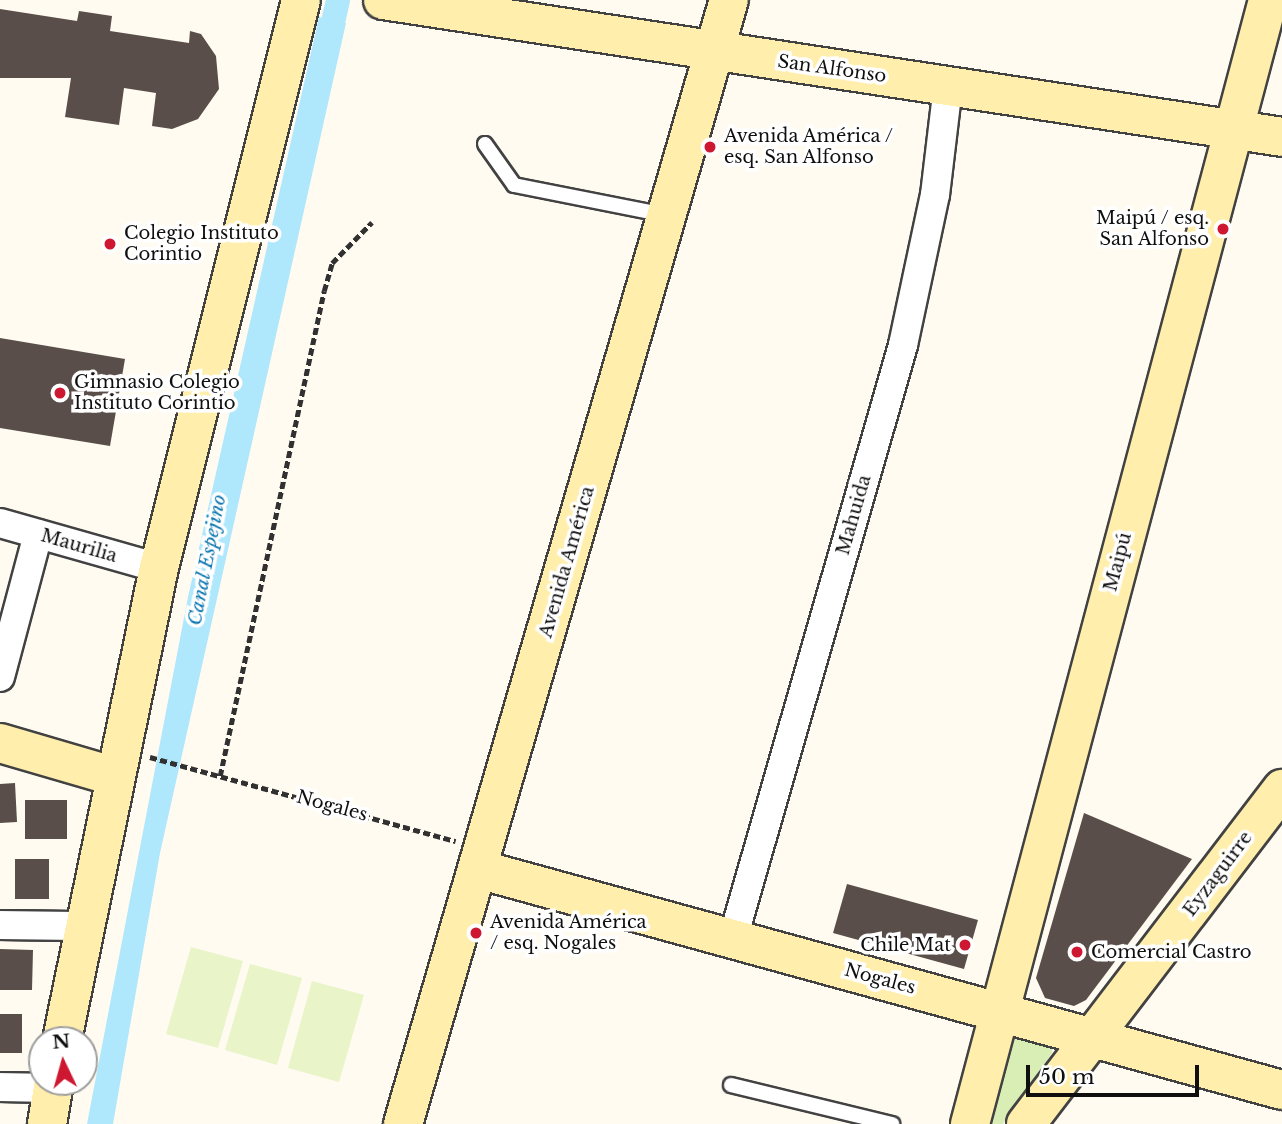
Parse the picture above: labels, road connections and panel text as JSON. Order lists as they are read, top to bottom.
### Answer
{
  "streets": {
    "street": [
      "San Alfonso",
      "Mahuida",
      "Maurilia",
      "Avenida América",
      "Maipú",
      "Nogales",
      "Eyzaguirre"
    ]
  },
  "crossings": [
    ["San Alfonso", "Mahuida"],
    ["San Alfonso", "Avenida América"],
    ["San Alfonso", "Maipú"],
    ["Mahuida", "Nogales"],
    ["Avenida América", "Nogales"],
    ["Maipú", "Nogales"],
    ["Nogales", "Eyzaguirre"]
  ],
  "water": ["Canal Espejino"],
  "places": [
    "Avenida América / esq. San Alfonso",
    "Maipú / esq. San Alfonso",
    "Colegio Instituto Corintio",
    "Gimnasio Colegio Instituto Corintio",
    "Avenida América / esq. Nogales",
    "Chile Mat",
    "Comercial Castro"
  ],
  "scale_bar": "50 m",
  "north": "top"
}
